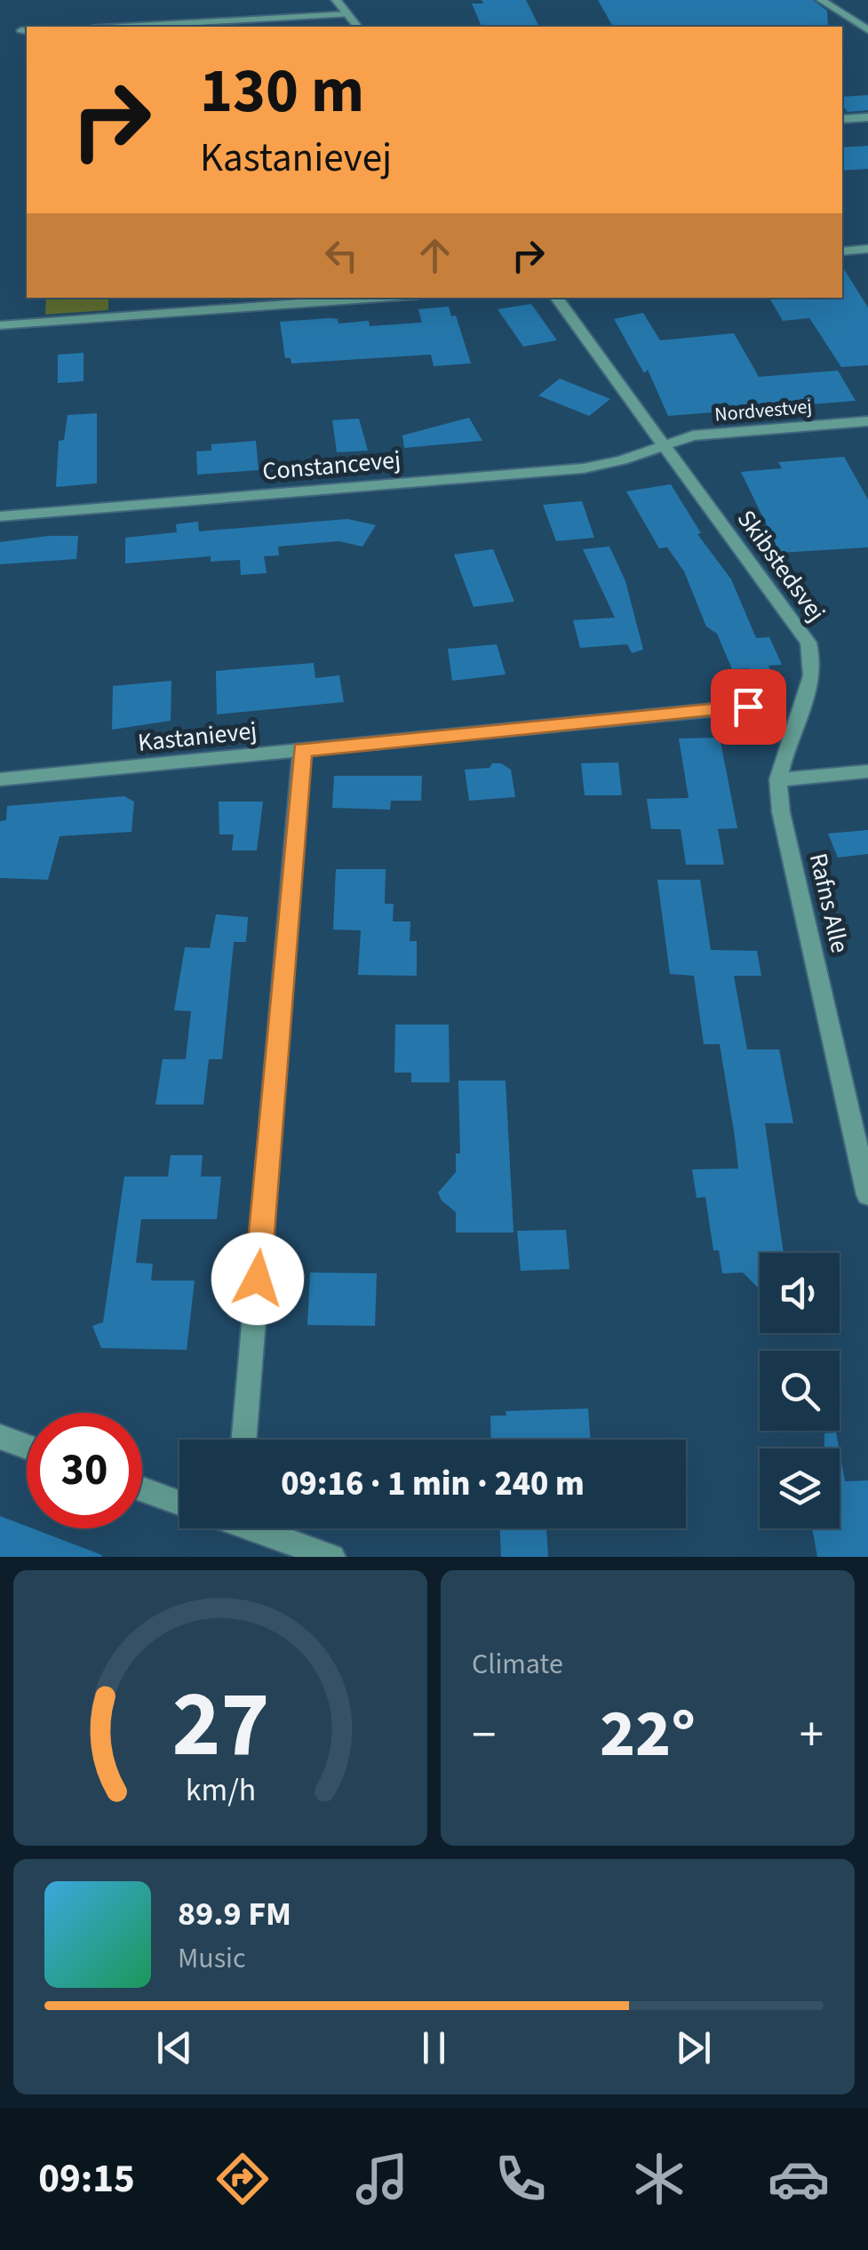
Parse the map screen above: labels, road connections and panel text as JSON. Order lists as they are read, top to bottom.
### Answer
{
  "streets": {
    "street": [
      "Nordvestvej",
      "Constancevej",
      "Skibstedsvej",
      "Kastanievej",
      "Rafns Alle"
    ]
  },
  "crossings": [
    ["Nordvestvej", "Constancevej"],
    ["Nordvestvej", "Skibstedsvej"],
    ["Constancevej", "Skibstedsvej"],
    ["Skibstedsvej", "Rafns Alle"]
  ],
  "page": {
    "turn": ["130 m", "Kastanievej"],
    "limit": "30",
    "trip": "09:16 · 1 min · 240 m",
    "tile": "Climate",
    "heat": ["−", "22°", "+"],
    "song": ["89.9 FM", "Music"],
    "tabs": "09:15",
    "gauge": ["27", "km/h"]
  }
}
